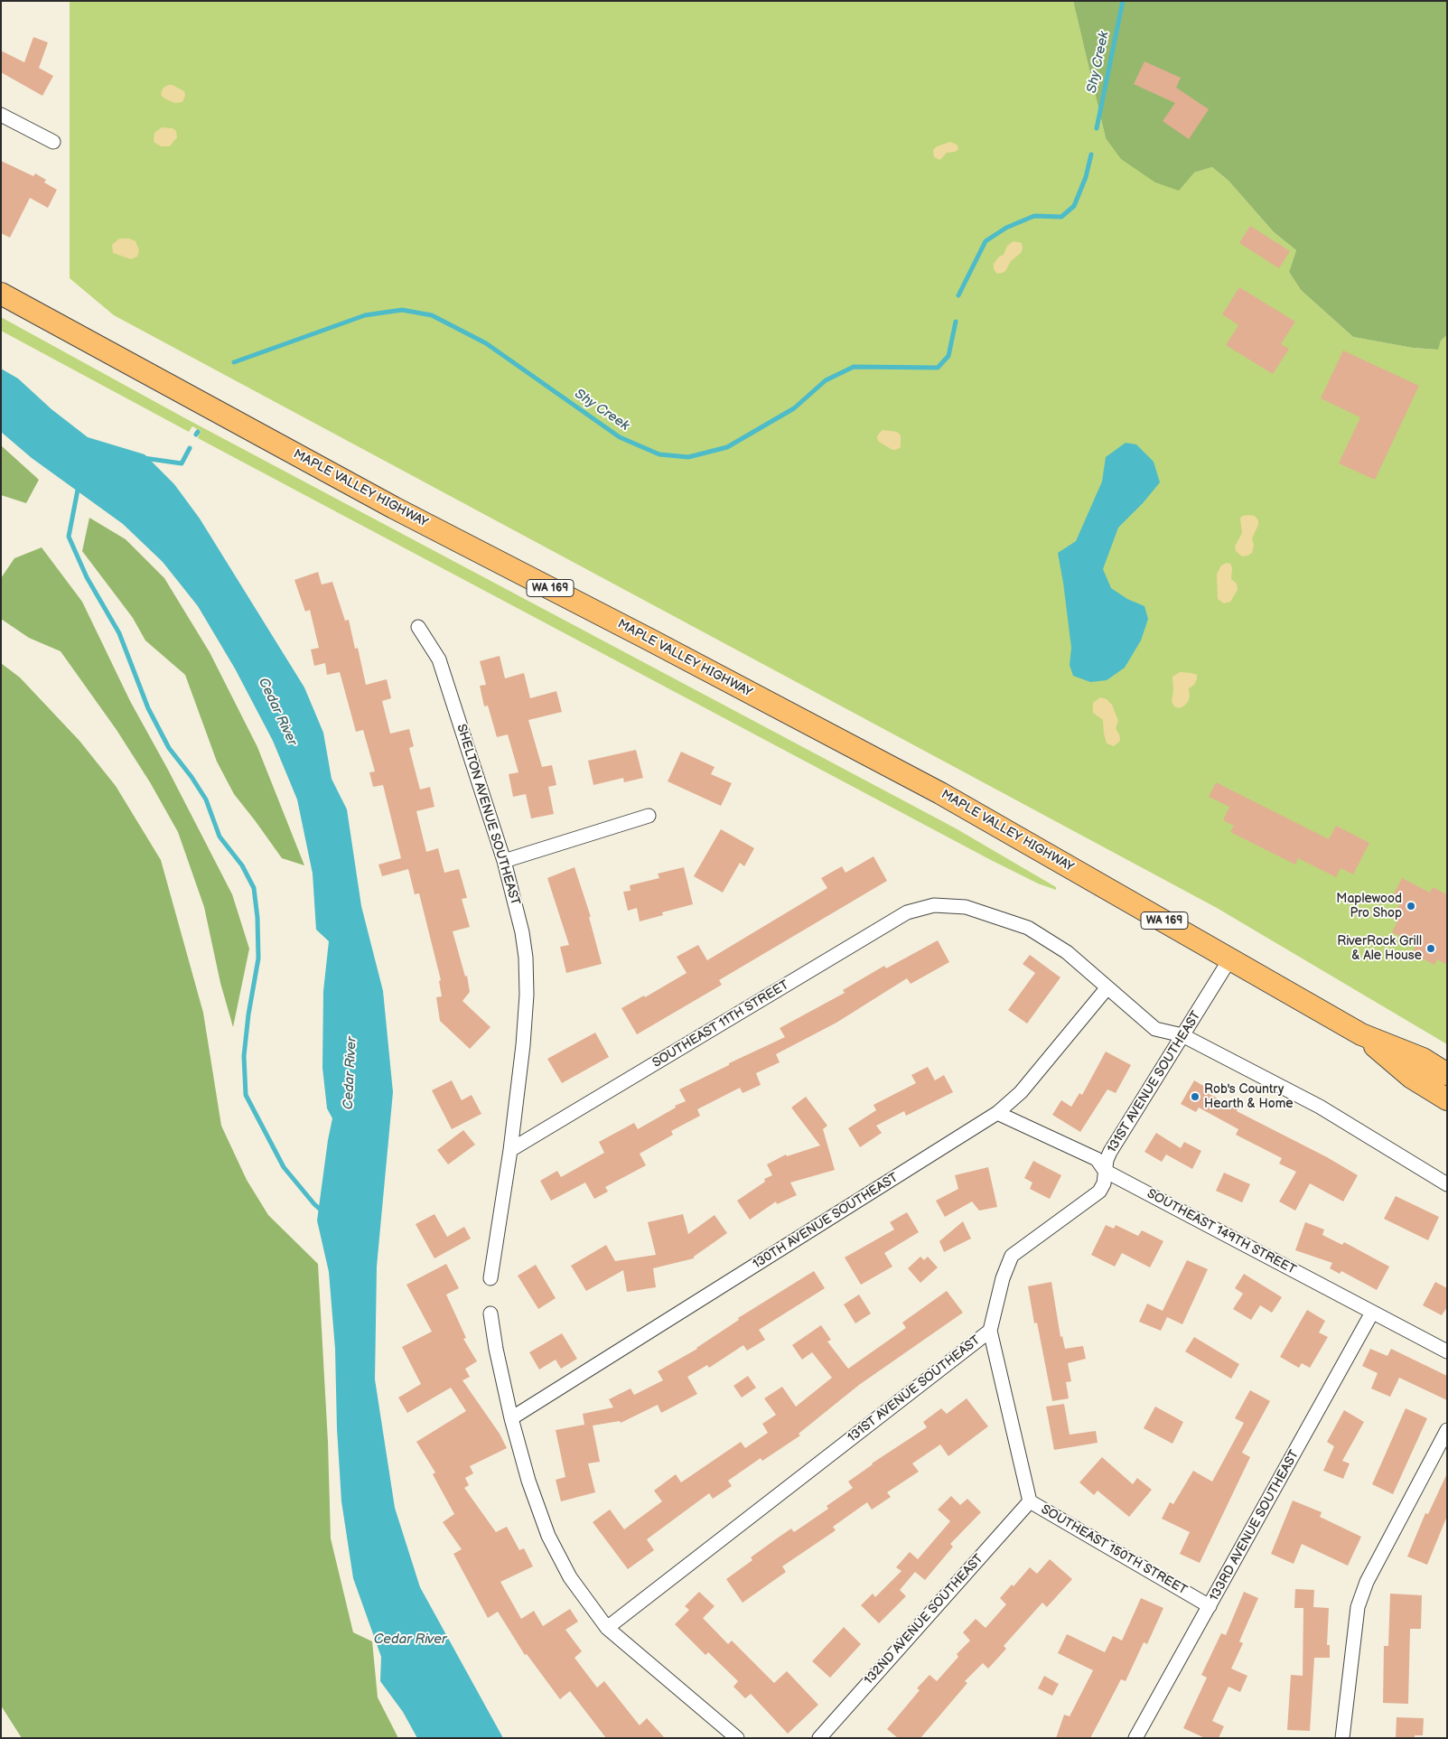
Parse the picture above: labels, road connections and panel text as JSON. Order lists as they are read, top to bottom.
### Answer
{
  "streets": {
    "main road": ["MAPLE VALLEY HIGHWAY", "WA 169"],
    "street": [
      "SHELTON AVENUE SOUTHEAST",
      "SOUTHEAST 11TH STREET",
      "131ST AVENUE SOUTHEAST",
      "130TH AVENUE SOUTHEAST",
      "SOUTHEAST 149TH STREET",
      "133RD AVENUE SOUTHEAST",
      "SOUTHEAST 150TH STREET",
      "132ND AVENUE SOUTHEAST"
    ]
  },
  "crossings": [
    ["MAPLE VALLEY HIGHWAY", "131ST AVENUE SOUTHEAST"],
    ["SHELTON AVENUE SOUTHEAST", "SOUTHEAST 11TH STREET"],
    ["SOUTHEAST 11TH STREET", "131ST AVENUE SOUTHEAST"],
    ["SOUTHEAST 11TH STREET", "130TH AVENUE SOUTHEAST"],
    ["131ST AVENUE SOUTHEAST", "SOUTHEAST 149TH STREET"],
    ["131ST AVENUE SOUTHEAST", "SOUTHEAST 150TH STREET"],
    ["130TH AVENUE SOUTHEAST", "SOUTHEAST 149TH STREET"],
    ["SOUTHEAST 149TH STREET", "133RD AVENUE SOUTHEAST"],
    ["133RD AVENUE SOUTHEAST", "SOUTHEAST 150TH STREET"],
    ["SOUTHEAST 150TH STREET", "132ND AVENUE SOUTHEAST"]
  ],
  "water": ["Shy Creek", "Cedar River"],
  "places": ["Maplewood Pro Shop", "RiverRock Grill & Ale House", "Rob's Country Hearth & Home"]
}
